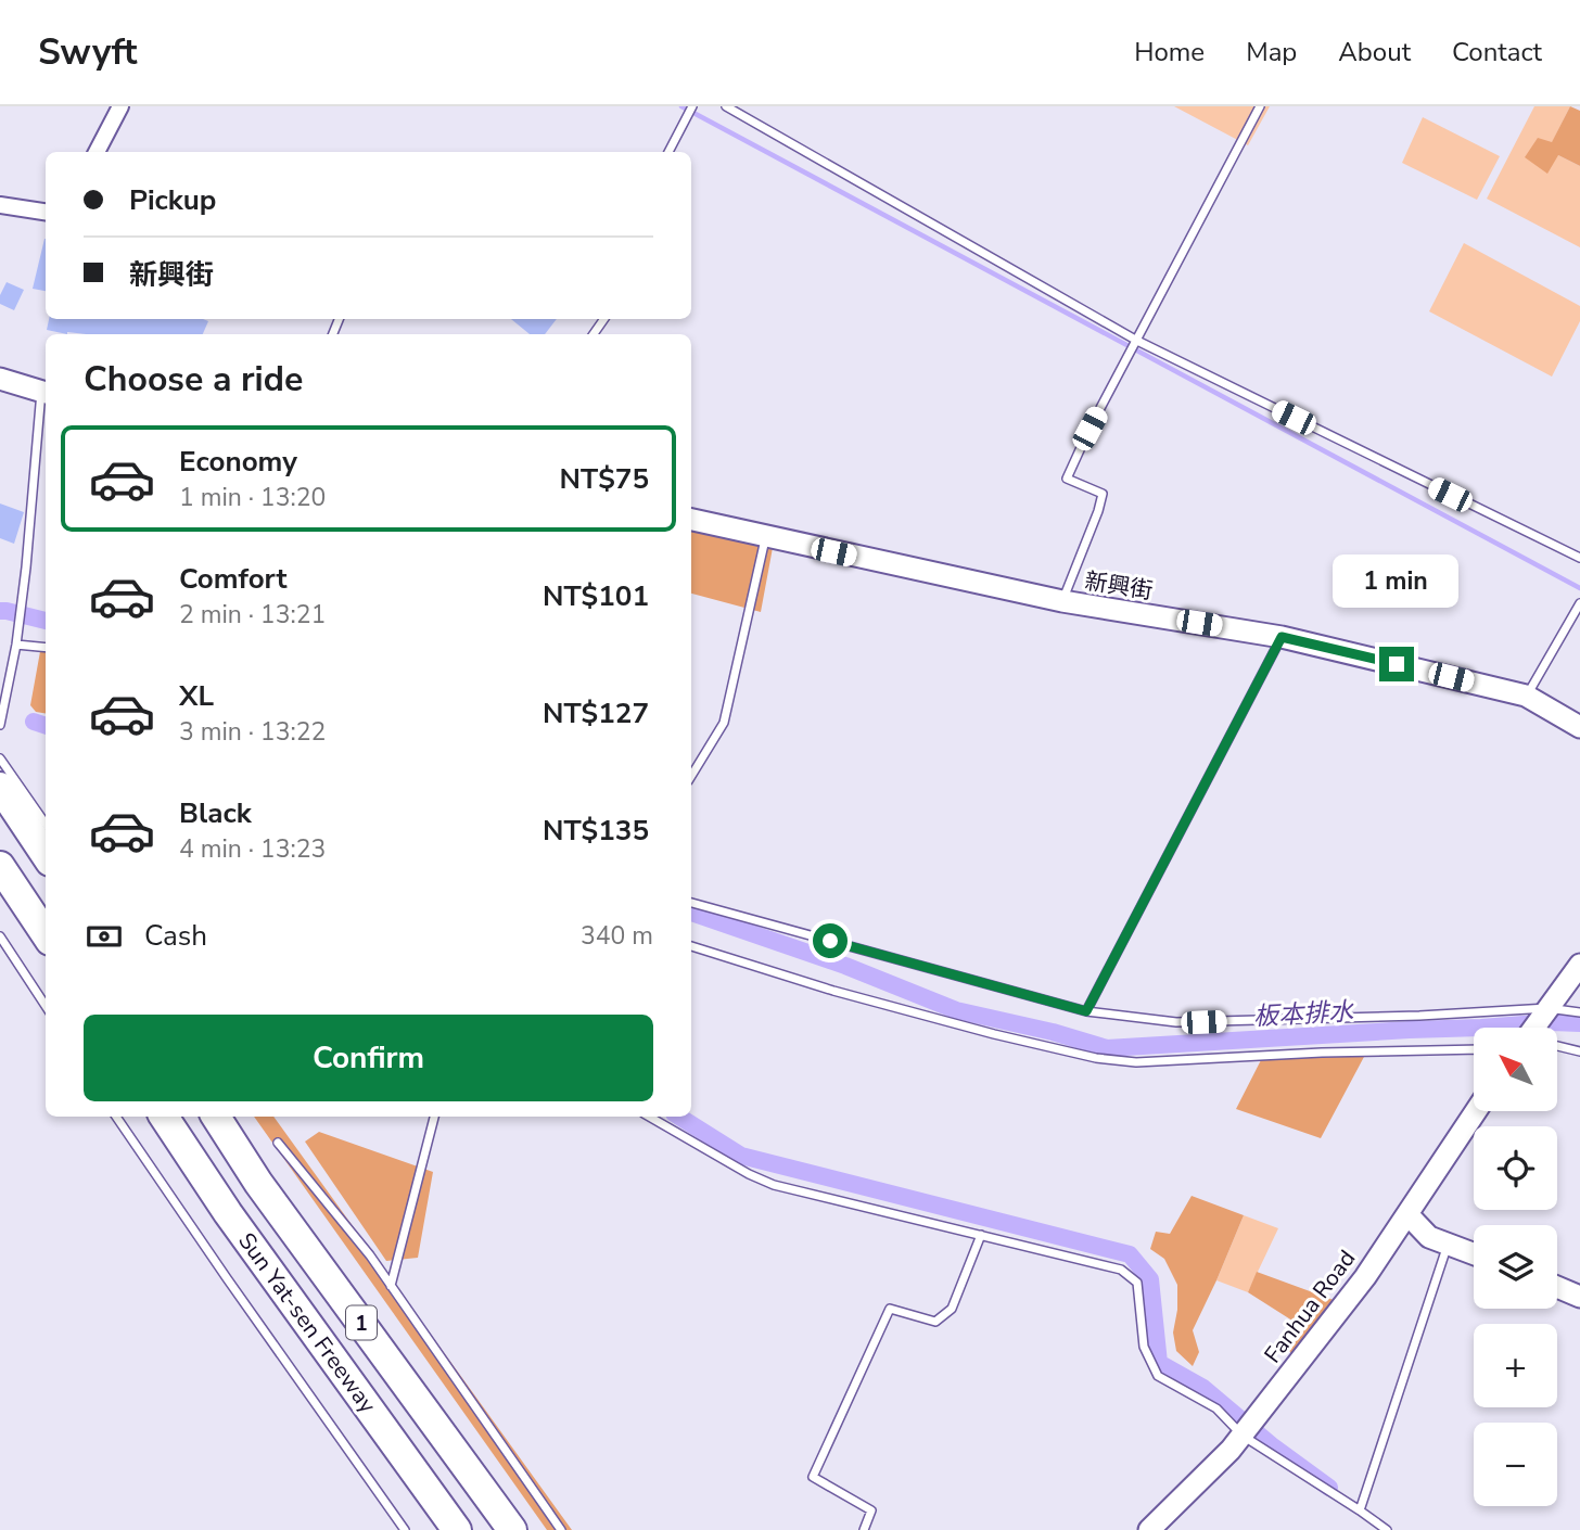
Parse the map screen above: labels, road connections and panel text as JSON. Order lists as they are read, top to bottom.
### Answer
{
  "streets": {
    "highway": ["Sun Yat-sen Freeway", "1"],
    "street": ["新興街", "Fanhua Road"]
  },
  "water": ["板本排水"],
  "north": "top left",
  "page": {
    "header": "Swyft",
    "nav": [
      "Home",
      "Map",
      "About",
      "Contact"
    ],
    "banner": ["Pickup", "新興街"],
    "heading": "Choose a ride",
    "list": [
      {
        "name": "Economy",
        "note": "1 min · 13:20",
        "value": "NT$75"
      },
      {
        "name": "Comfort",
        "note": "2 min · 13:21",
        "value": "NT$101"
      },
      {
        "name": "XL",
        "note": "3 min · 13:22",
        "value": "NT$127"
      },
      {
        "name": "Black",
        "note": "4 min · 13:23",
        "value": "NT$135"
      }
    ],
    "bubble": "1 min",
    "pay": ["Cash", "340 m"],
    "buttons": "Confirm",
    "map_buttons": ["+", "−"]
  }
}
